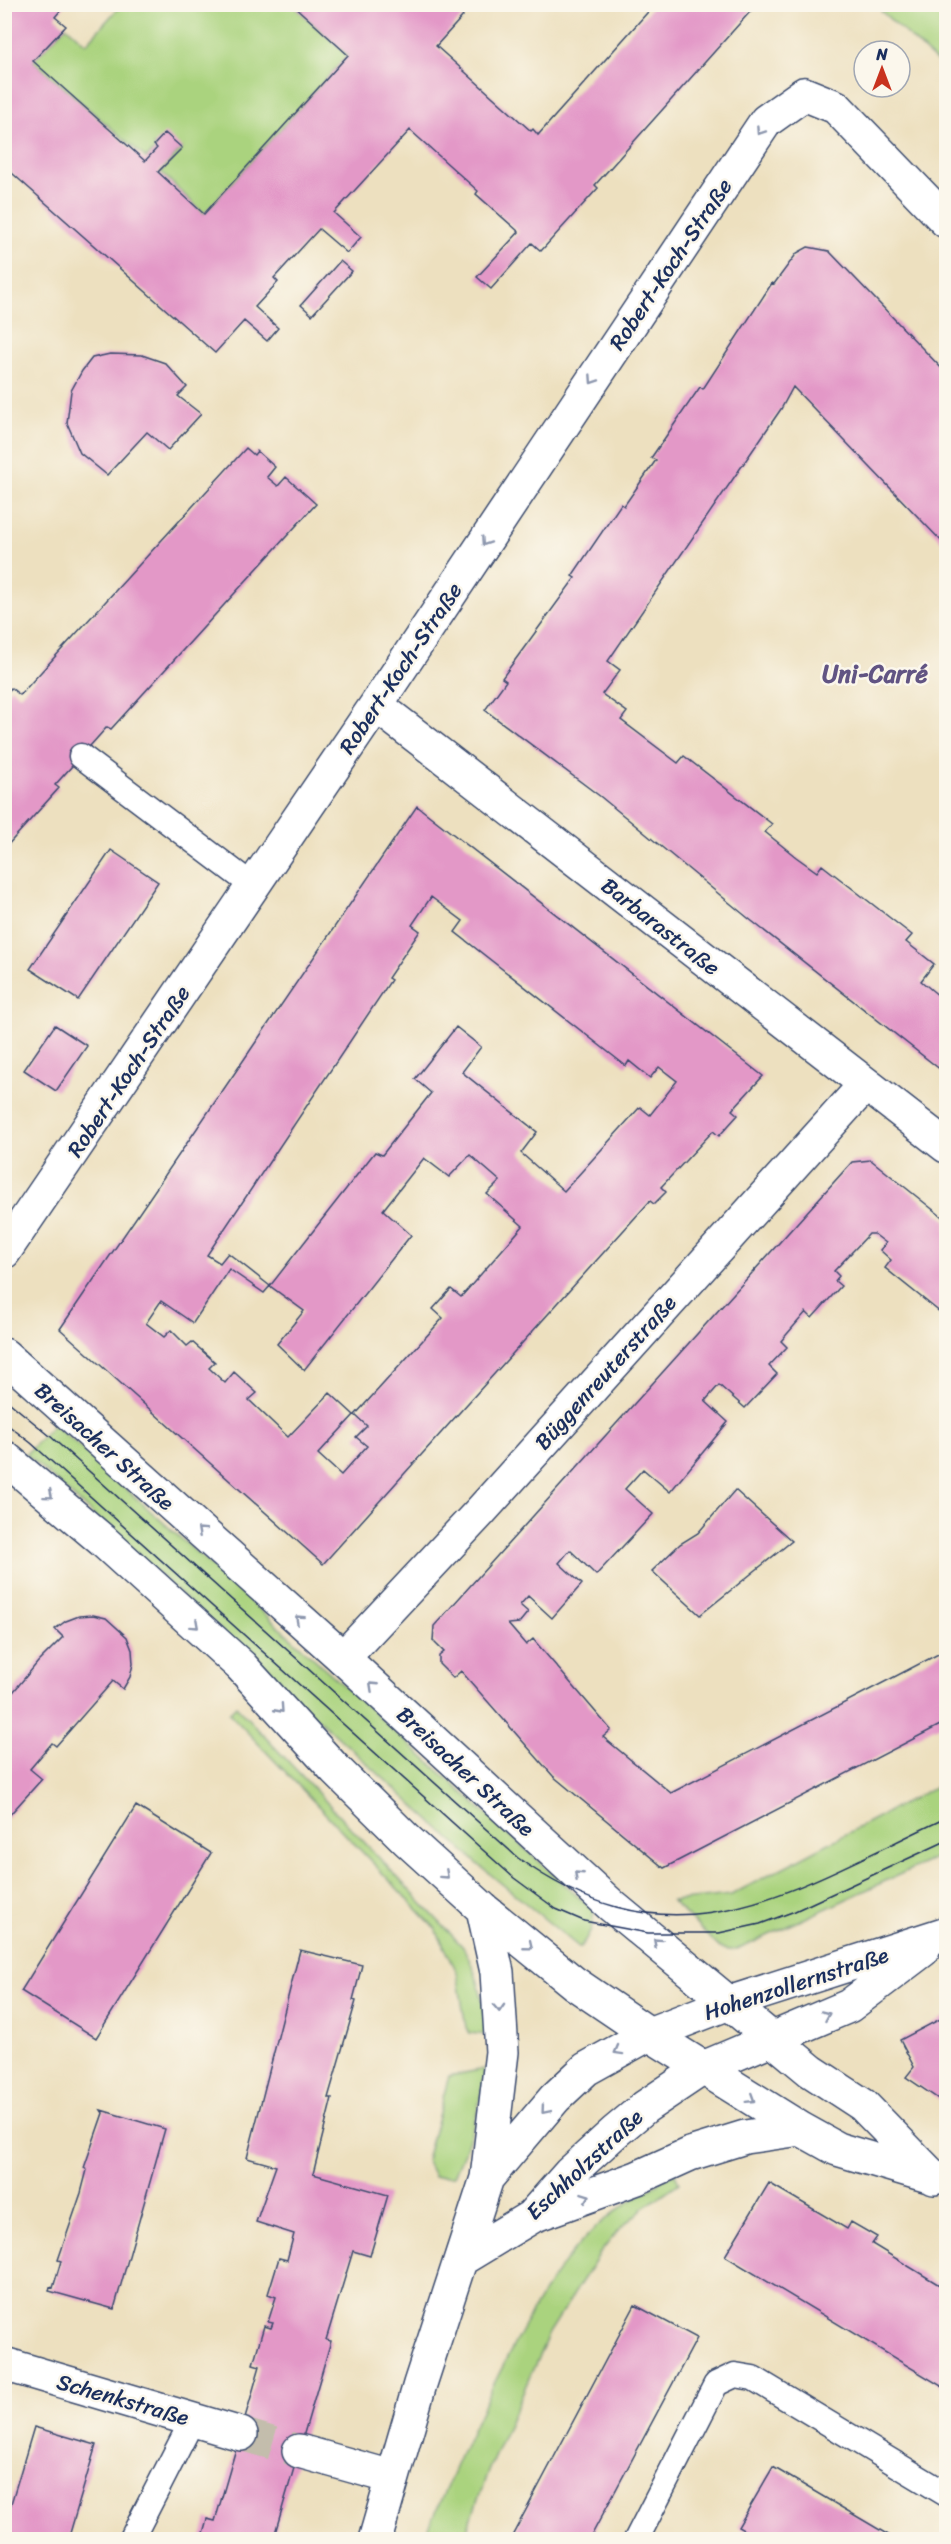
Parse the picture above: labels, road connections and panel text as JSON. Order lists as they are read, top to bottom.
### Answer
{
  "streets": {
    "main road": [
      "Robert-Koch-Straße",
      "Barbarastraße",
      "Büggenreuterstraße",
      "Breisacher Straße",
      "Hohenzollernstraße",
      "Eschholzstraße",
      "Schenkstraße"
    ]
  },
  "crossings": [
    ["Robert-Koch-Straße", "Barbarastraße"],
    ["Barbarastraße", "Büggenreuterstraße"],
    ["Büggenreuterstraße", "Breisacher Straße"],
    ["Breisacher Straße", "Hohenzollernstraße"],
    ["Breisacher Straße", "Eschholzstraße"],
    ["Hohenzollernstraße", "Eschholzstraße"]
  ],
  "districts": ["Uni-Carré"],
  "north": "top"
}
